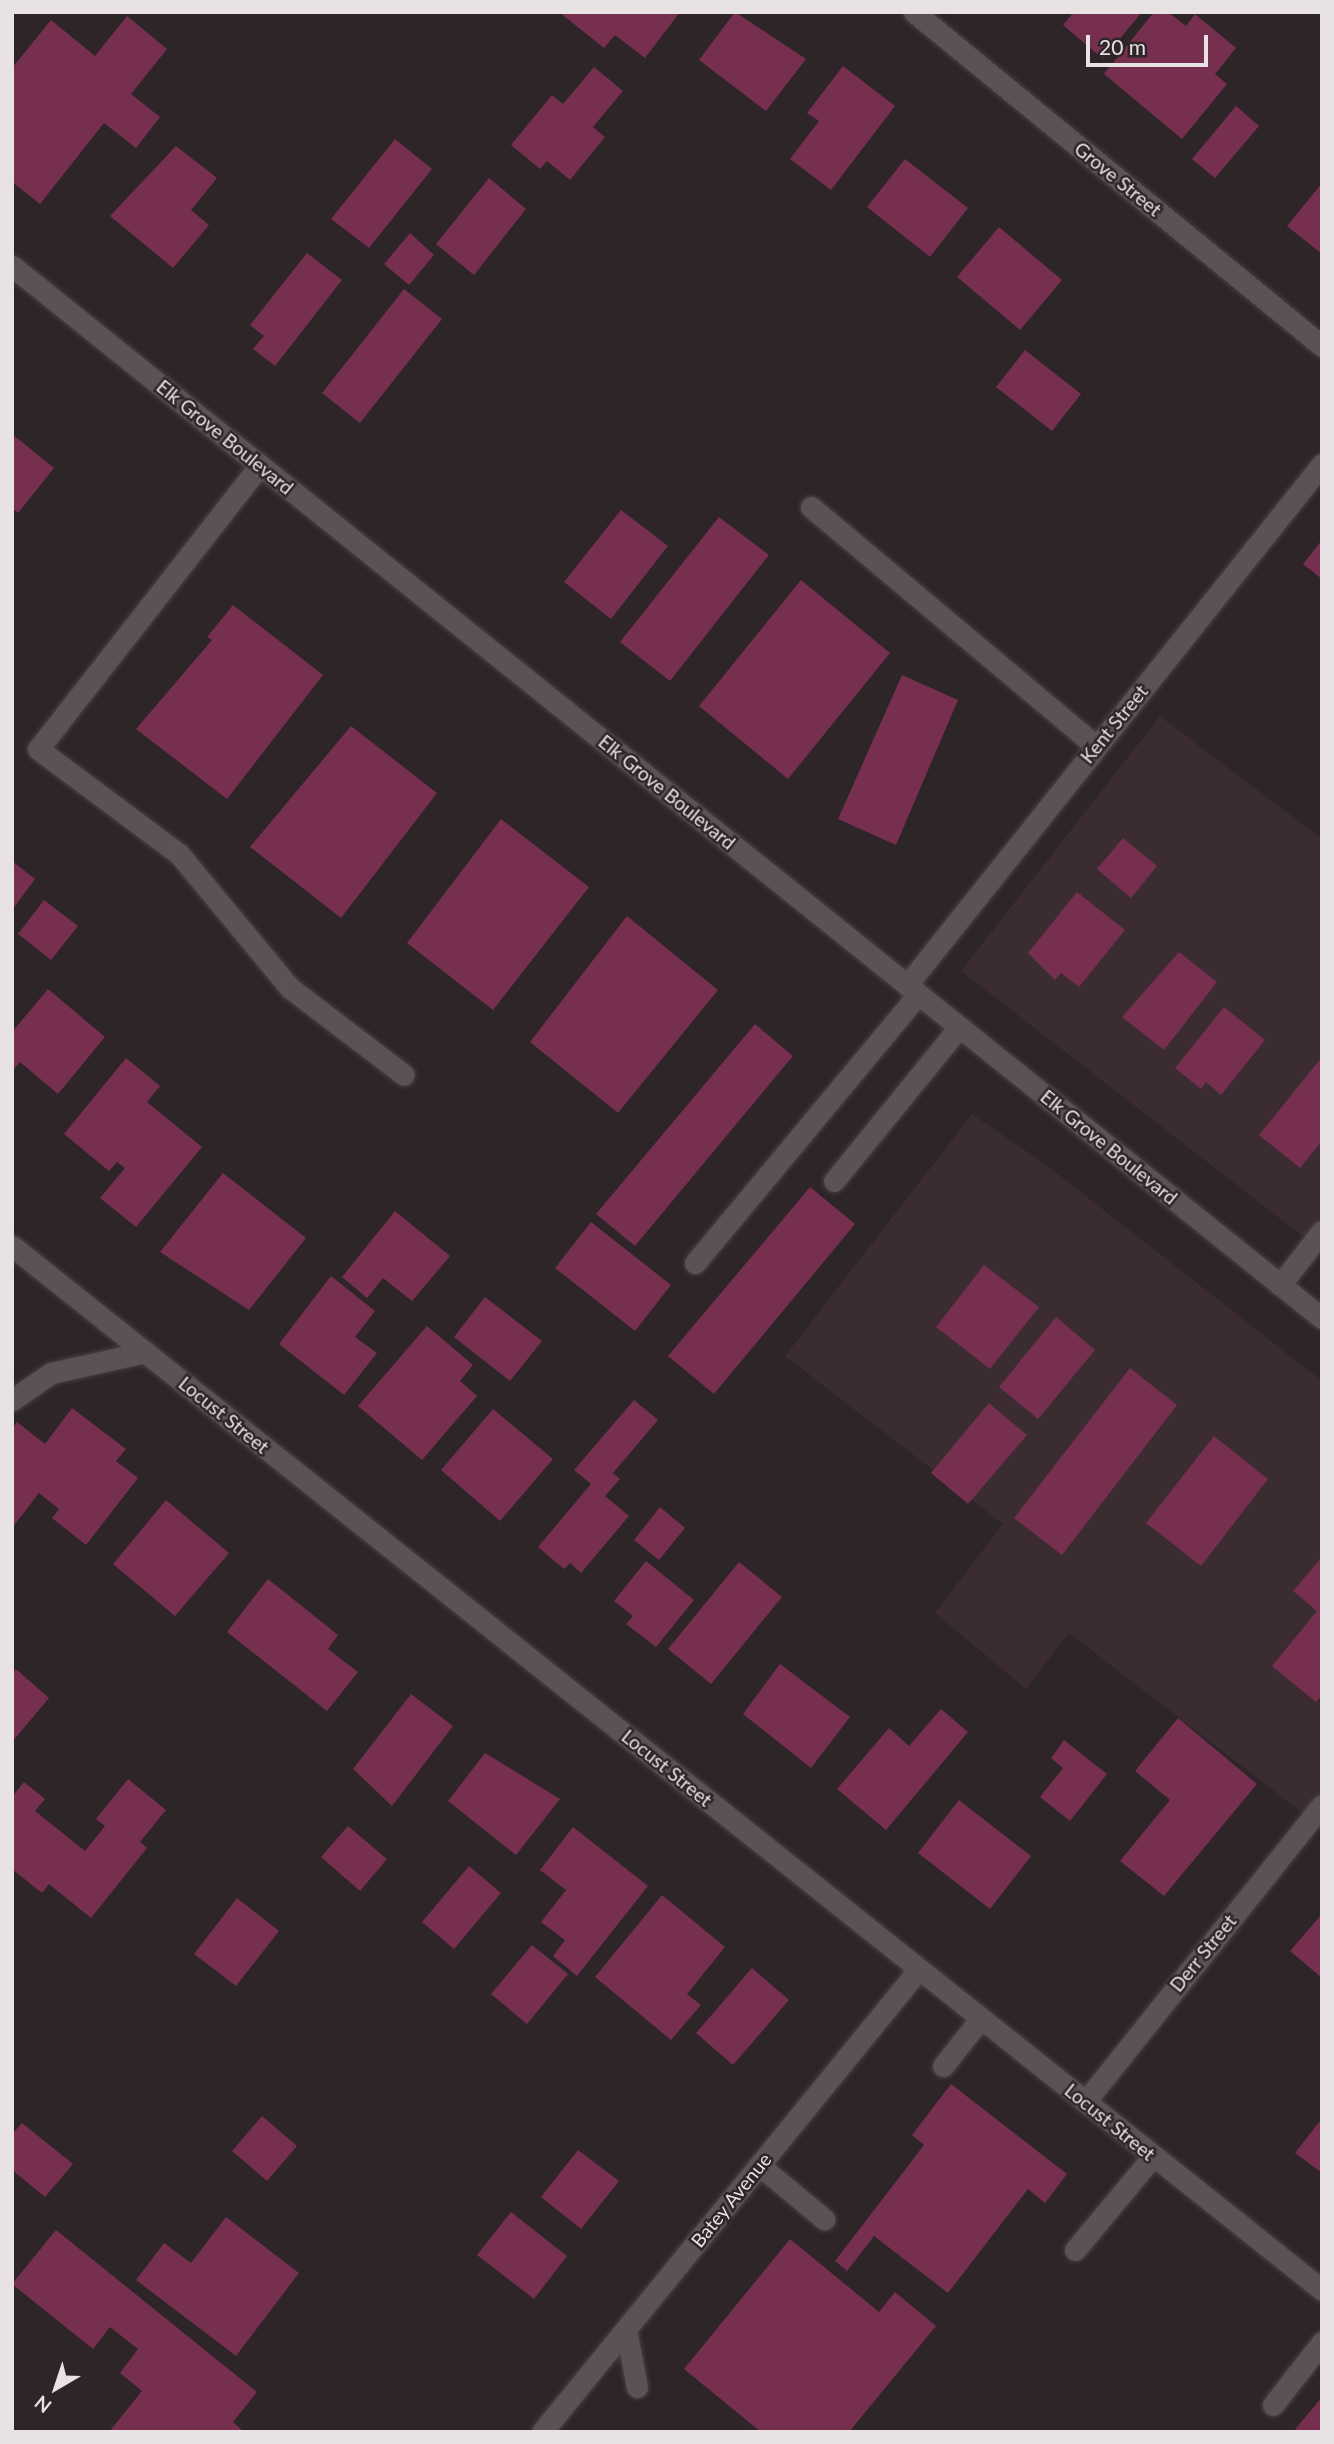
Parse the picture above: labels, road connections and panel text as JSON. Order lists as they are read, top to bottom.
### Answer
{
  "streets": {
    "street": [
      "Grove Street",
      "Elk Grove Boulevard",
      "Kent Street",
      "Locust Street",
      "Derr Street",
      "Batey Avenue"
    ]
  },
  "crossings": [
    ["Elk Grove Boulevard", "Kent Street"],
    ["Locust Street", "Derr Street"],
    ["Locust Street", "Batey Avenue"]
  ],
  "scale_bar": "20 m",
  "north": "bottom left"
}
